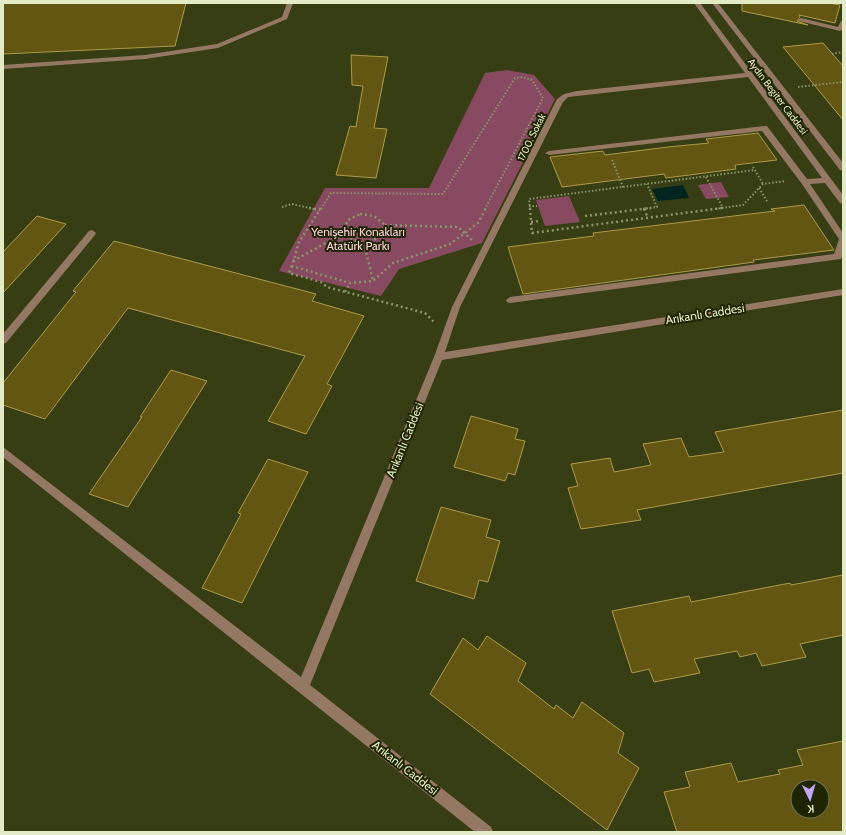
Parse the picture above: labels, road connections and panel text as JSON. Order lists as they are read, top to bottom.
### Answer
{
  "streets": {
    "street": ["Aydın Begiter Caddesi", "1700. Sokak", "Arıkanlı Caddesi"]
  },
  "crossings": [
    ["Aydın Begiter Caddesi", "1700. Sokak"],
    ["1700. Sokak", "Arıkanlı Caddesi"]
  ],
  "parks": ["Yenişehir Konakları Atatürk Parkı"],
  "north": "bottom"
}
